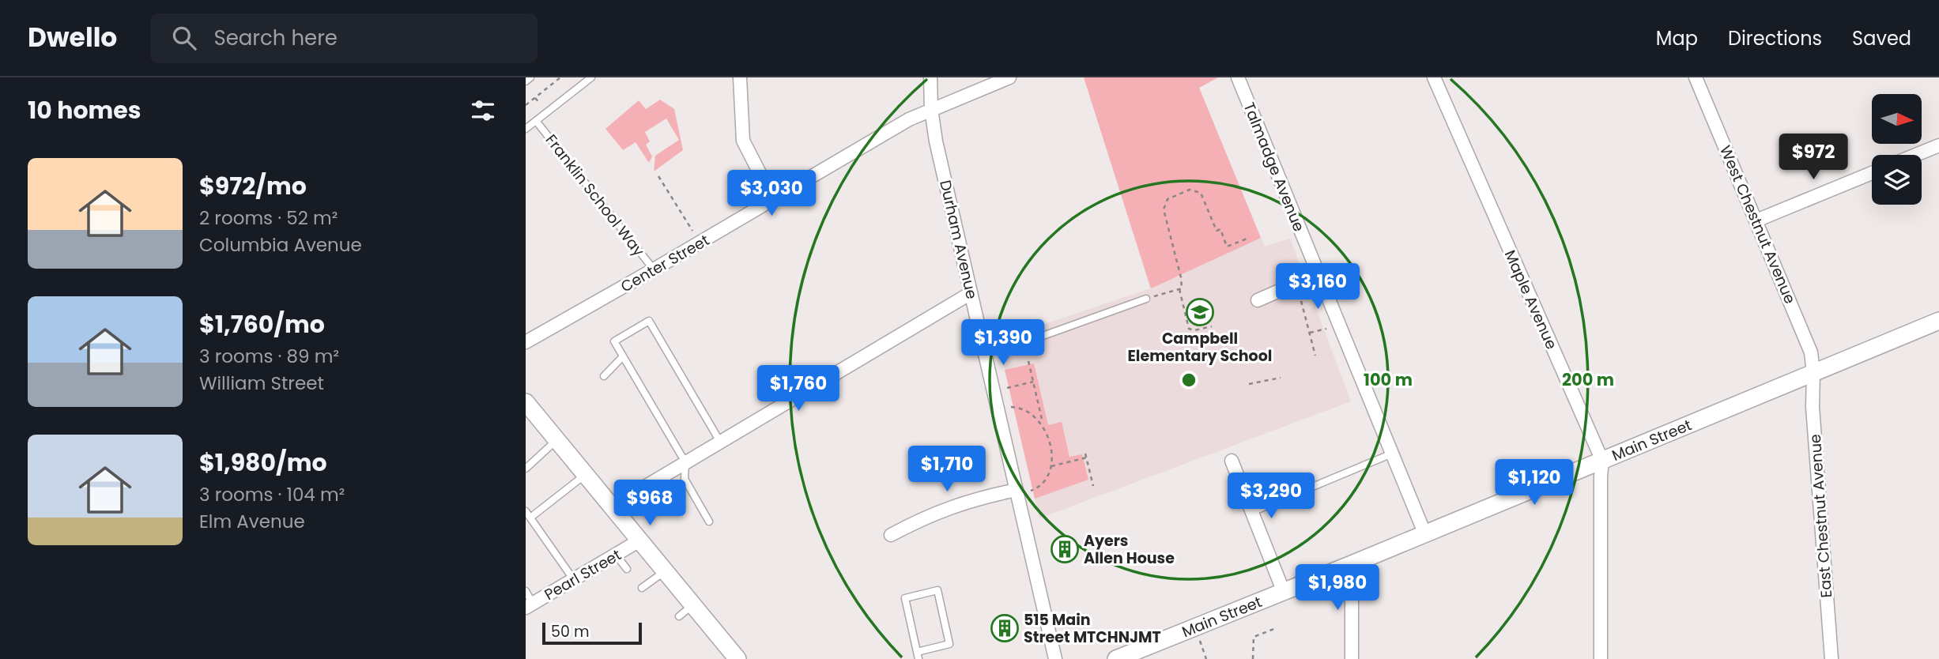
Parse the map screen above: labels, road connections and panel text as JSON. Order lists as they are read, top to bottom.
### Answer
{
  "streets": {
    "street": [
      "Talmadge Avenue",
      "West Chestnut Avenue",
      "Durham Avenue",
      "Center Street",
      "Maple Avenue",
      "Main Street",
      "East Chestnut Avenue",
      "Pearl Street"
    ],
    "lane": ["Franklin School Way"]
  },
  "crossings": [
    ["Talmadge Avenue", "Main Street"],
    ["Franklin School Way", "Center Street"],
    ["West Chestnut Avenue", "Main Street"],
    ["West Chestnut Avenue", "East Chestnut Avenue"],
    ["Durham Avenue", "Center Street"],
    ["Maple Avenue", "Main Street"],
    ["Main Street", "East Chestnut Avenue"]
  ],
  "places": {
    "school or university": ["Campbell Elementary School"],
    "building": ["Ayers Allen House", "515 Main Street MTCHNJMT"]
  },
  "scale_bar": "50 m",
  "north": "right",
  "page": {
    "header": "Dwello",
    "search": "Search here",
    "nav": ["Map", "Directions", "Saved"],
    "heading": "10 homes",
    "price": [
      "$972",
      "$3,030",
      "$3,160",
      "$1,390",
      "$1,760",
      "$1,710",
      "$1,120",
      "$3,290",
      "$968",
      "$1,980"
    ],
    "list": [
      {
        "name": "$972/mo",
        "note": "2 rooms · 52 m² · Columbia Avenue"
      },
      {
        "name": "$1,760/mo",
        "note": "3 rooms · 89 m² · William Street"
      },
      {
        "name": "$1,980/mo",
        "note": "3 rooms · 104 m² · Elm Avenue"
      }
    ],
    "scale": "50 m"
  },
  "rings": ["100 m", "200 m"]
}
